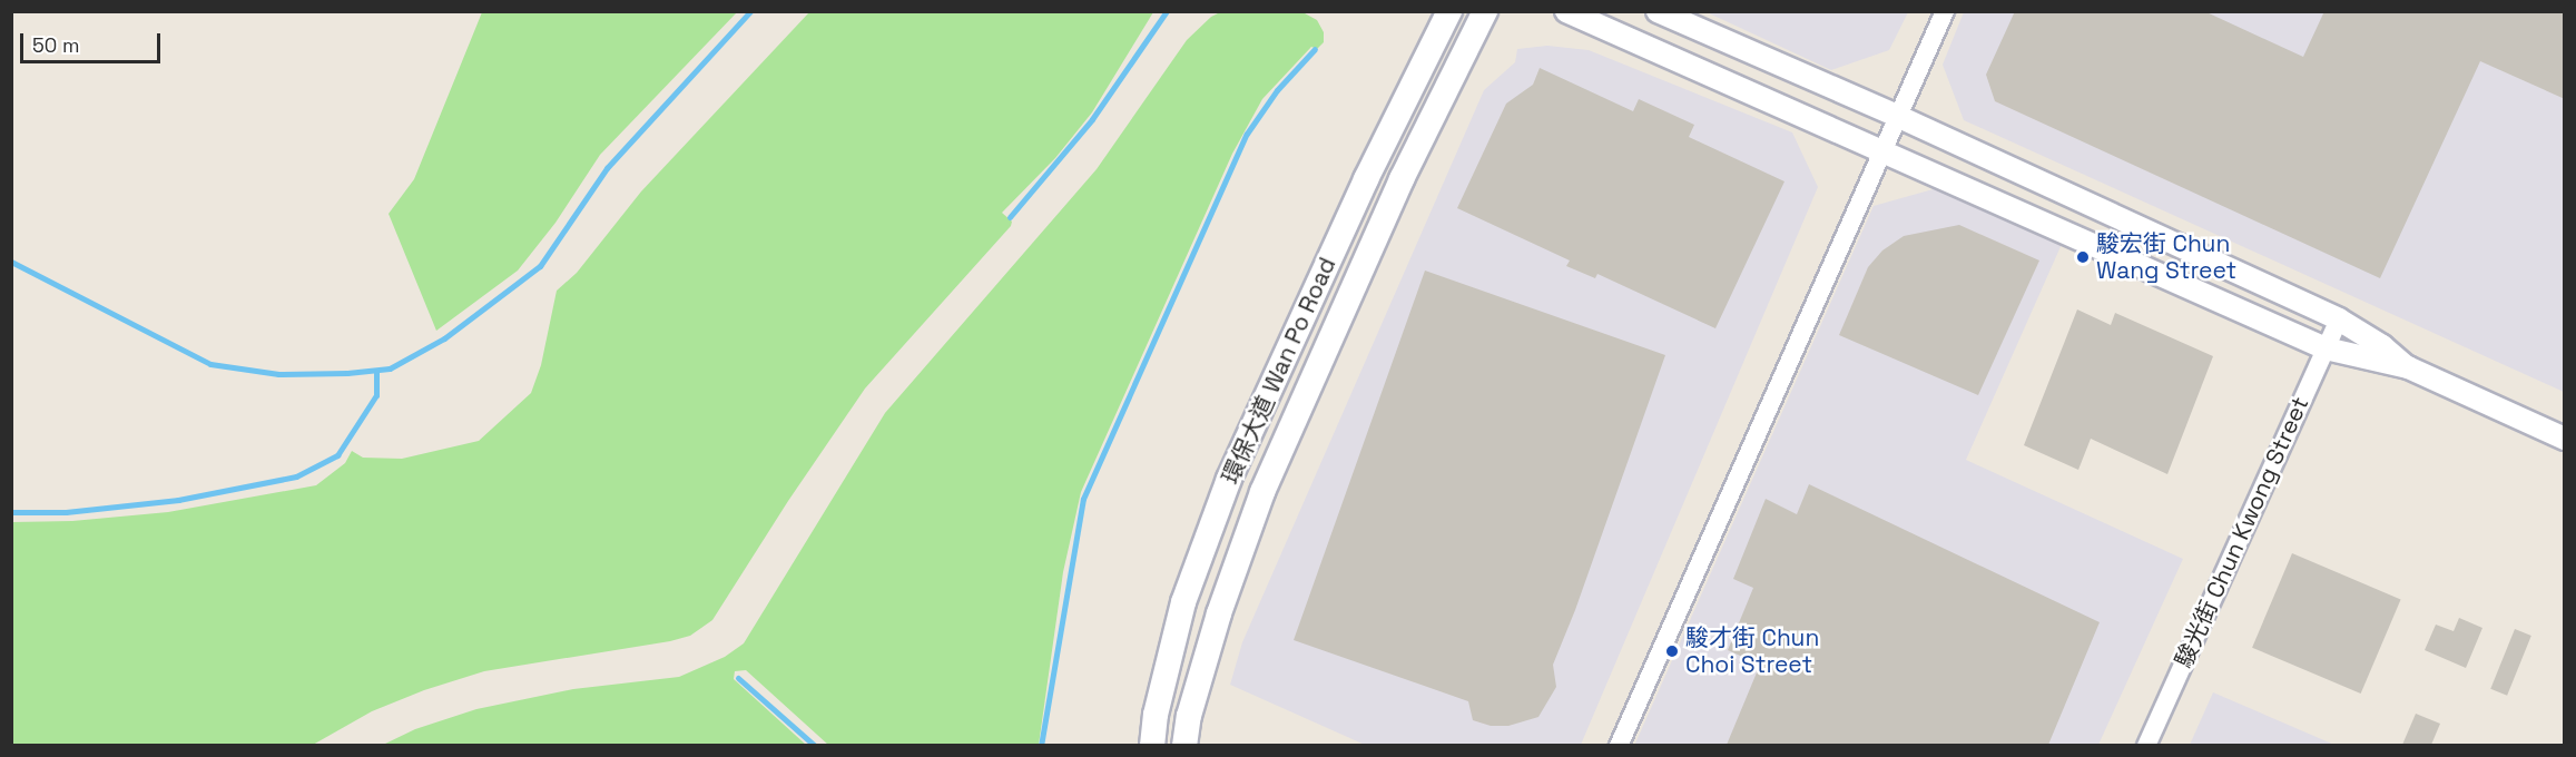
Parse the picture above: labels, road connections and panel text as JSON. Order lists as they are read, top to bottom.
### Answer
{
  "streets": {
    "main road": ["環保大道 Wan Po Road"],
    "street": ["駿光街 Chun Kwong Street"]
  },
  "places": ["駿宏街 Chun Wang Street", "駿才街 Chun Choi Street"],
  "scale_bar": "50 m"
}
